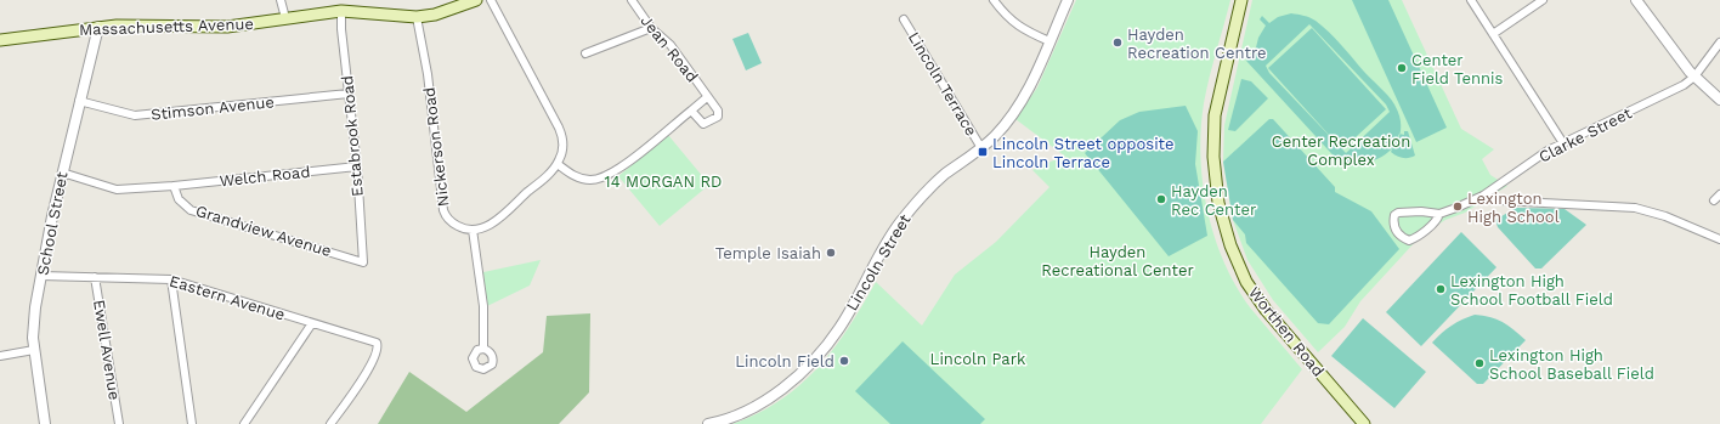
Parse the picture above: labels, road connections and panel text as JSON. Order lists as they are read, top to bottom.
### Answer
{
  "streets": {
    "main road": ["Massachusetts Avenue", "Worthen Road"],
    "street": [
      "Jean Road",
      "Lincoln Terrace",
      "Stimson Avenue",
      "Clarke Street",
      "Estabrook Road",
      "Nickerson Road",
      "Welch Road",
      "School Street",
      "Grandview Avenue",
      "Lincoln Street",
      "Eastern Avenue",
      "Ewell Avenue"
    ]
  },
  "crossings": [
    ["Massachusetts Avenue", "Estabrook Road"],
    ["Massachusetts Avenue", "Nickerson Road"],
    ["Massachusetts Avenue", "School Street"],
    ["Lincoln Terrace", "Lincoln Street"],
    ["Stimson Avenue", "Estabrook Road"],
    ["Stimson Avenue", "School Street"],
    ["Estabrook Road", "Welch Road"],
    ["Estabrook Road", "Grandview Avenue"],
    ["Welch Road", "Grandview Avenue"],
    ["School Street", "Eastern Avenue"],
    ["Eastern Avenue", "Ewell Avenue"]
  ],
  "parks": [
    "Center Recreation Complex",
    "14 MORGAN RD",
    "Hayden Recreational Center",
    "Lincoln Park"
  ],
  "places": {
    "other": [
      "Hayden Recreation Centre",
      "Center Field Tennis",
      "Hayden Rec Center",
      "Lexington High School",
      "Temple Isaiah",
      "Lexington High School Football Field",
      "Lincoln Field",
      "Lexington High School Baseball Field"
    ],
    "transit": ["Lincoln Street opposite Lincoln Terrace"]
  }
}
